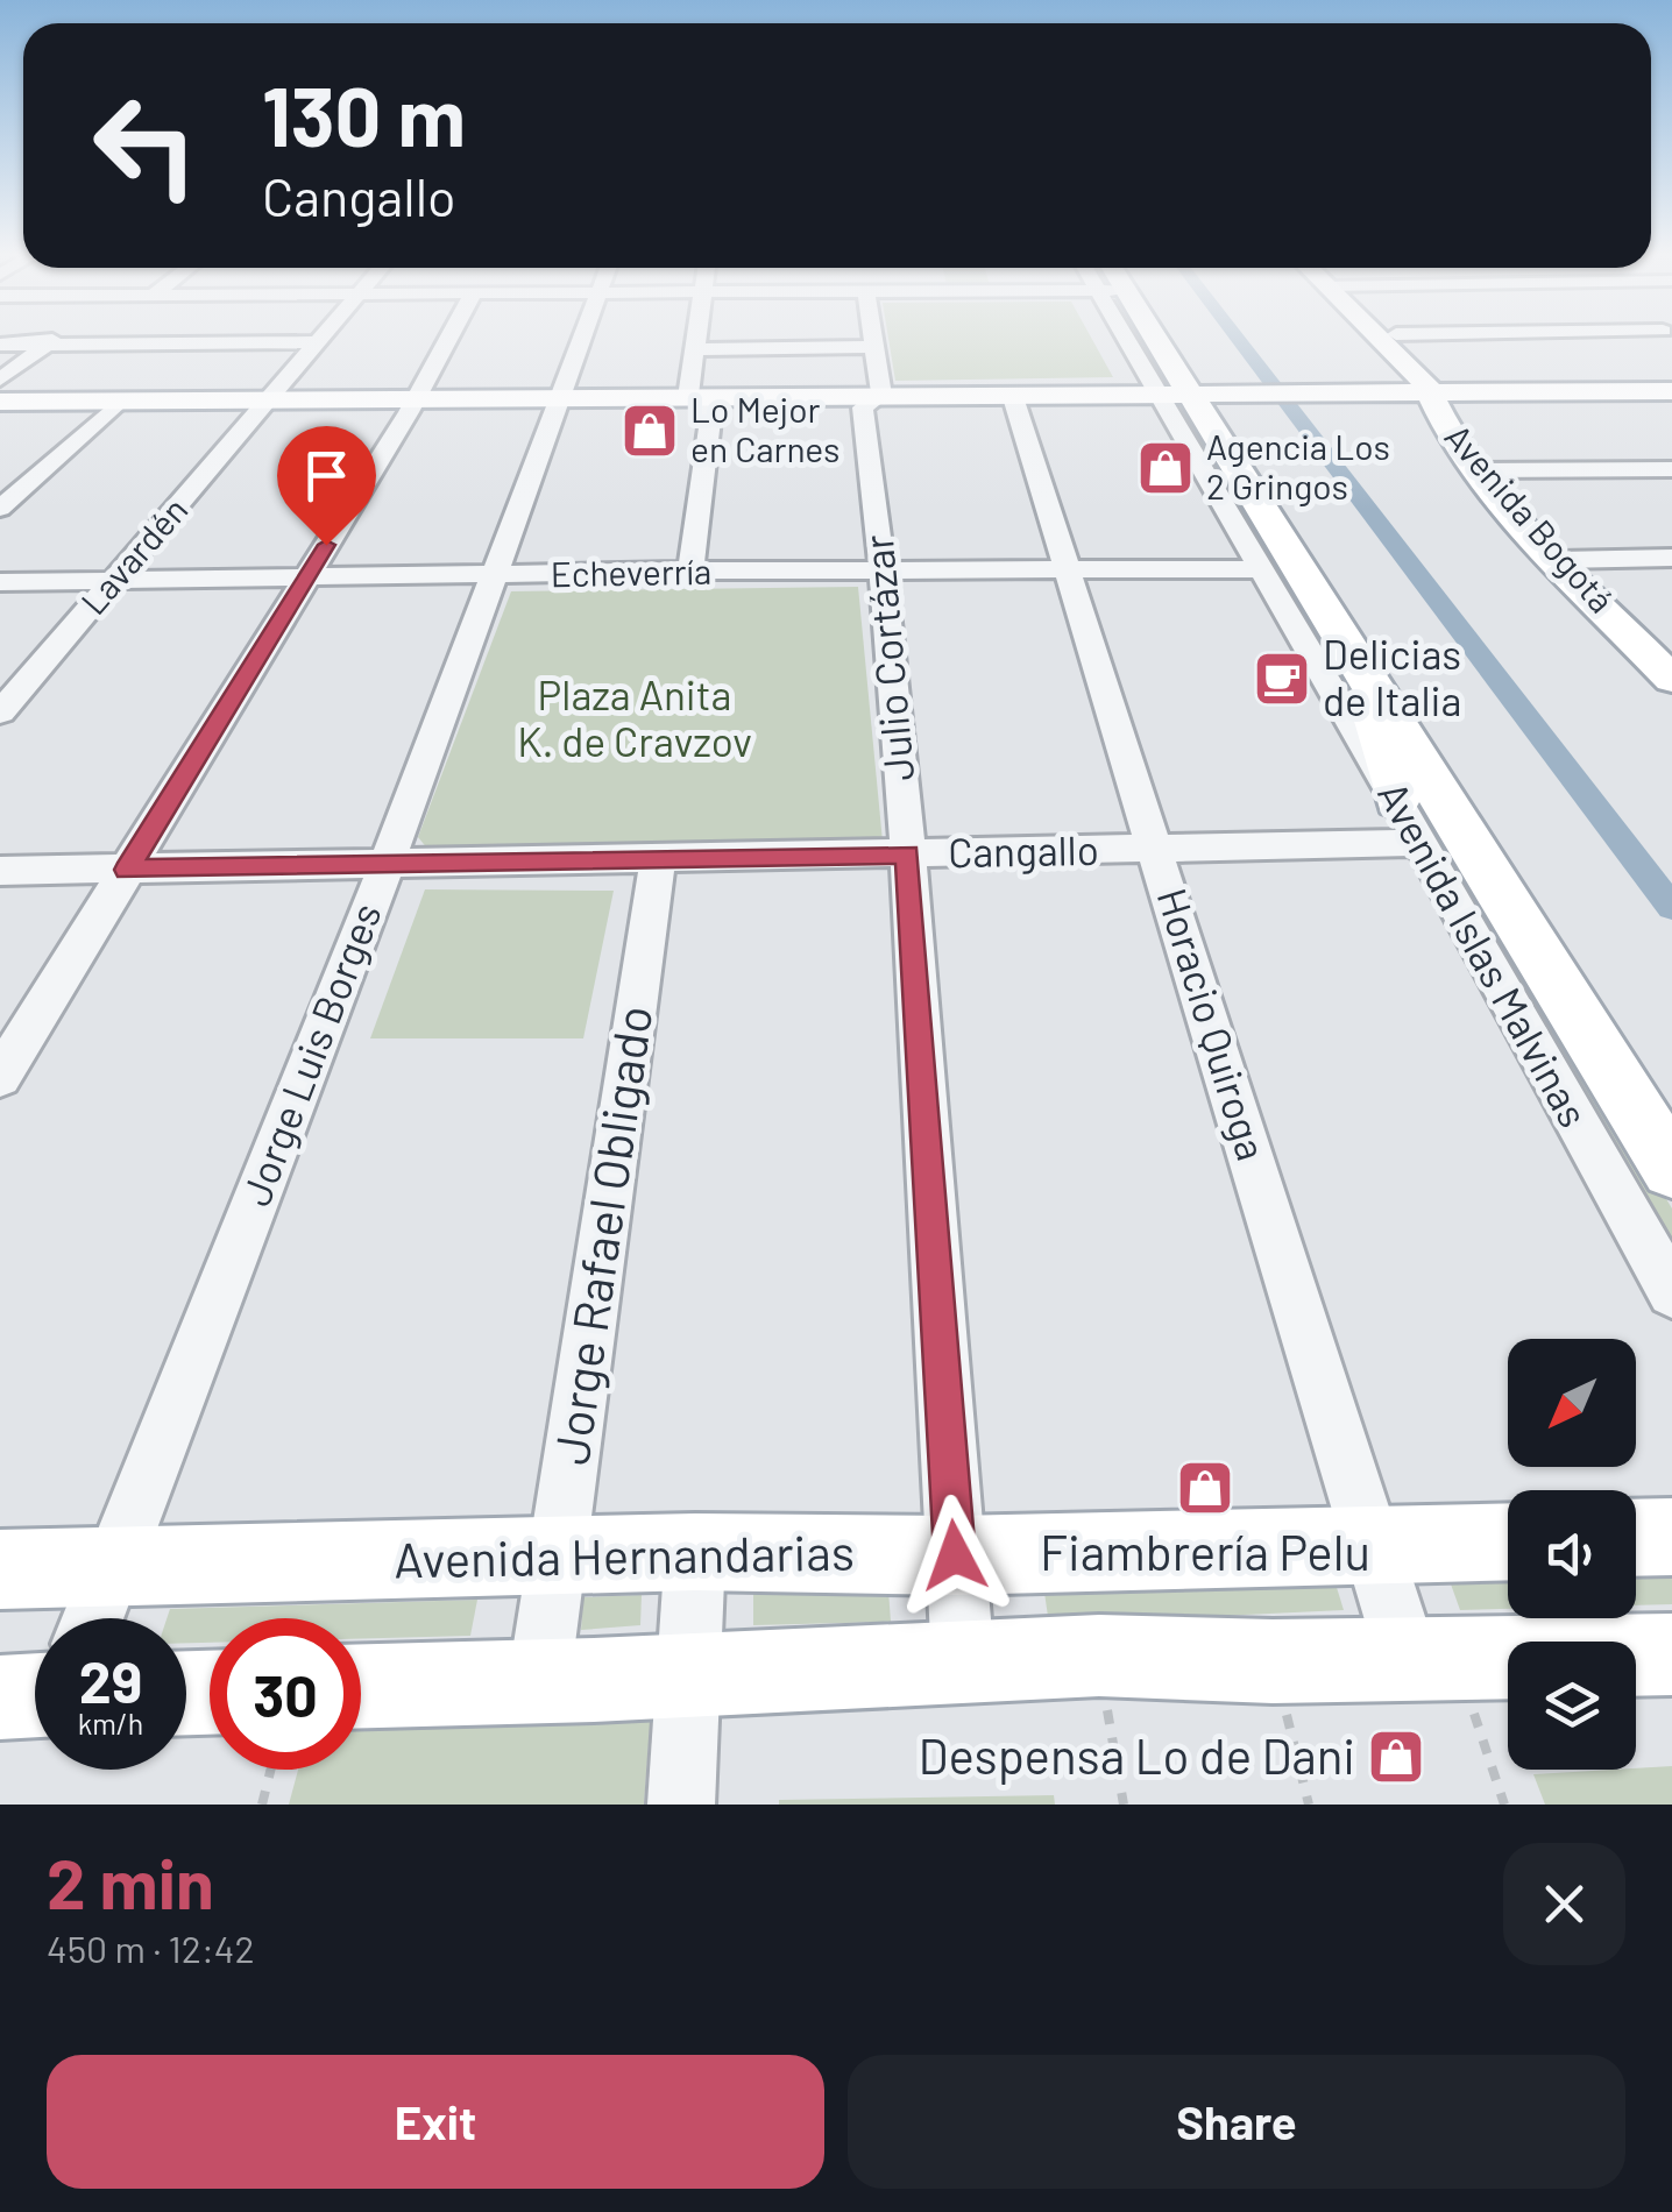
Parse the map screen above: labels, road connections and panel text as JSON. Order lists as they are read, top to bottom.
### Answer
{
  "streets": {
    "main road": ["Avenida Bogotá", "Avenida Islas Malvinas", "Avenida Hernandarias"],
    "street": [
      "Lavardén",
      "Echeverría",
      "Julio Cortázar",
      "Cangallo",
      "Horacio Quiroga",
      "Jorge Luis Borges",
      "Jorge Rafael Obligado"
    ]
  },
  "crossings": [
    ["Lavardén", "Echeverría"],
    ["Echeverría", "Julio Cortázar"],
    ["Echeverría", "Avenida Islas Malvinas"],
    ["Echeverría", "Horacio Quiroga"],
    ["Echeverría", "Jorge Luis Borges"],
    ["Julio Cortázar", "Cangallo"],
    ["Julio Cortázar", "Avenida Hernandarias"],
    ["Cangallo", "Avenida Islas Malvinas"],
    ["Cangallo", "Horacio Quiroga"],
    ["Cangallo", "Jorge Luis Borges"],
    ["Cangallo", "Jorge Rafael Obligado"],
    ["Horacio Quiroga", "Avenida Hernandarias"],
    ["Jorge Luis Borges", "Avenida Hernandarias"],
    ["Jorge Rafael Obligado", "Avenida Hernandarias"]
  ],
  "parks": ["Plaza Anita K. de Cravzov"],
  "places": {
    "shop": [
      "Lo Mejor en Carnes",
      "Agencia Los 2 Gringos",
      "Fiambrería Pelu",
      "Despensa Lo de Dani"
    ],
    "cafe": ["Delicias de Italia"]
  },
  "north": "bottom left",
  "page": {
    "turn": ["130 m", "Cangallo"],
    "speed": "29 km/h",
    "limit": "30",
    "heading": ["2 min", "450 m · 12:42"],
    "buttons": ["Exit", "Share"]
  }
}
